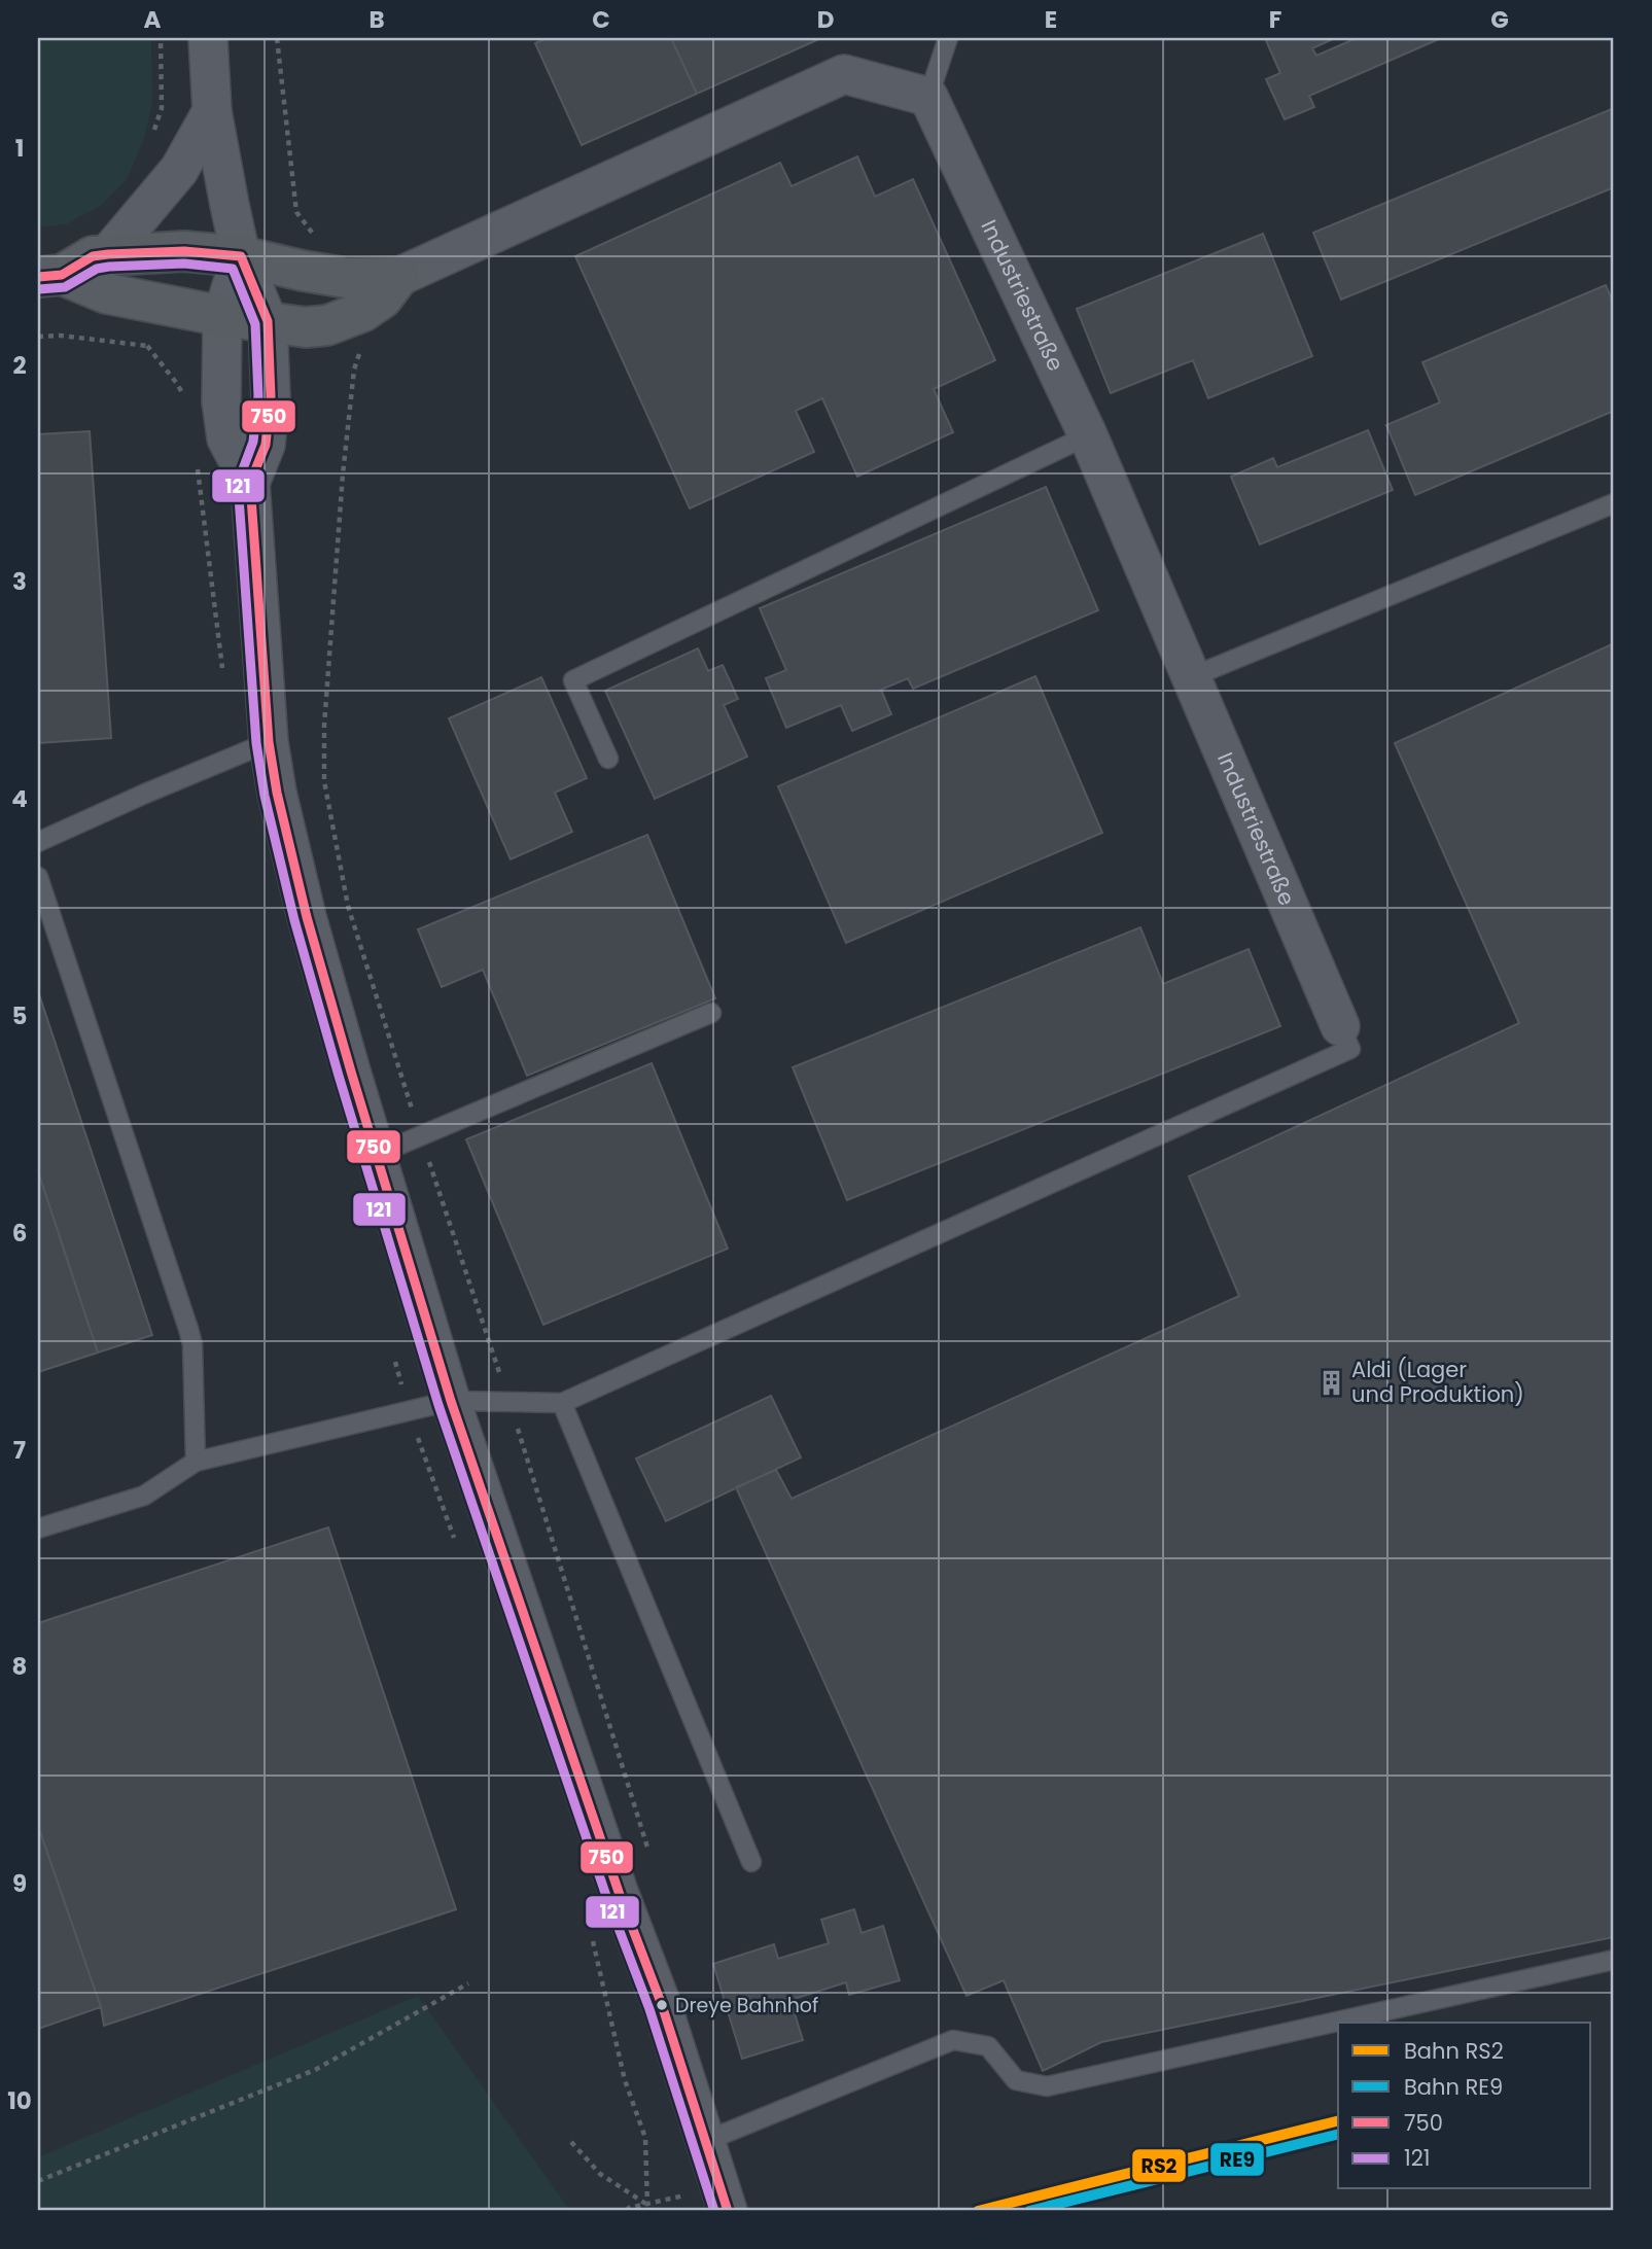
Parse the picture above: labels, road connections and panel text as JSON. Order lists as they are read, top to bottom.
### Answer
{
  "streets": {
    "street": ["Industriestraße"]
  },
  "places": {
    "building": ["Aldi (Lager und Produktion)"],
    "other": ["Dreye Bahnhof"]
  },
  "lines": [
    "transit line 750",
    "transit line 121",
    "rail line RS2",
    "rail line RE9"
  ],
  "legend": [
    "Bahn RS2",
    "Bahn RE9",
    "750",
    "121"
  ],
  "grid": {
    "columns": [
      "A",
      "B",
      "C",
      "D",
      "E",
      "F",
      "G"
    ],
    "rows": [
      "1",
      "2",
      "3",
      "4",
      "5",
      "6",
      "7",
      "8",
      "9",
      "10"
    ]
  }
}
